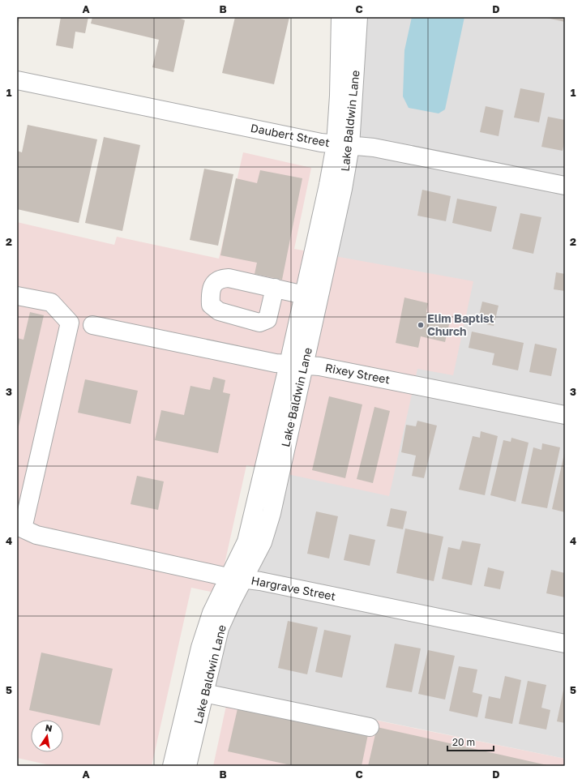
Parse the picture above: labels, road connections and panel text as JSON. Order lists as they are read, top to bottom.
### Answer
{
  "streets": {
    "street": [
      "Lake Baldwin Lane",
      "Daubert Street",
      "Rixey Street",
      "Hargrave Street"
    ]
  },
  "crossings": [
    ["Lake Baldwin Lane", "Daubert Street"],
    ["Lake Baldwin Lane", "Rixey Street"],
    ["Lake Baldwin Lane", "Hargrave Street"]
  ],
  "places": ["Elim Baptist Church"],
  "scale_bar": "20 m",
  "north": "top",
  "grid": {
    "columns": [
      "A",
      "B",
      "C",
      "D"
    ],
    "rows": [
      "1",
      "2",
      "3",
      "4",
      "5"
    ]
  }
}
